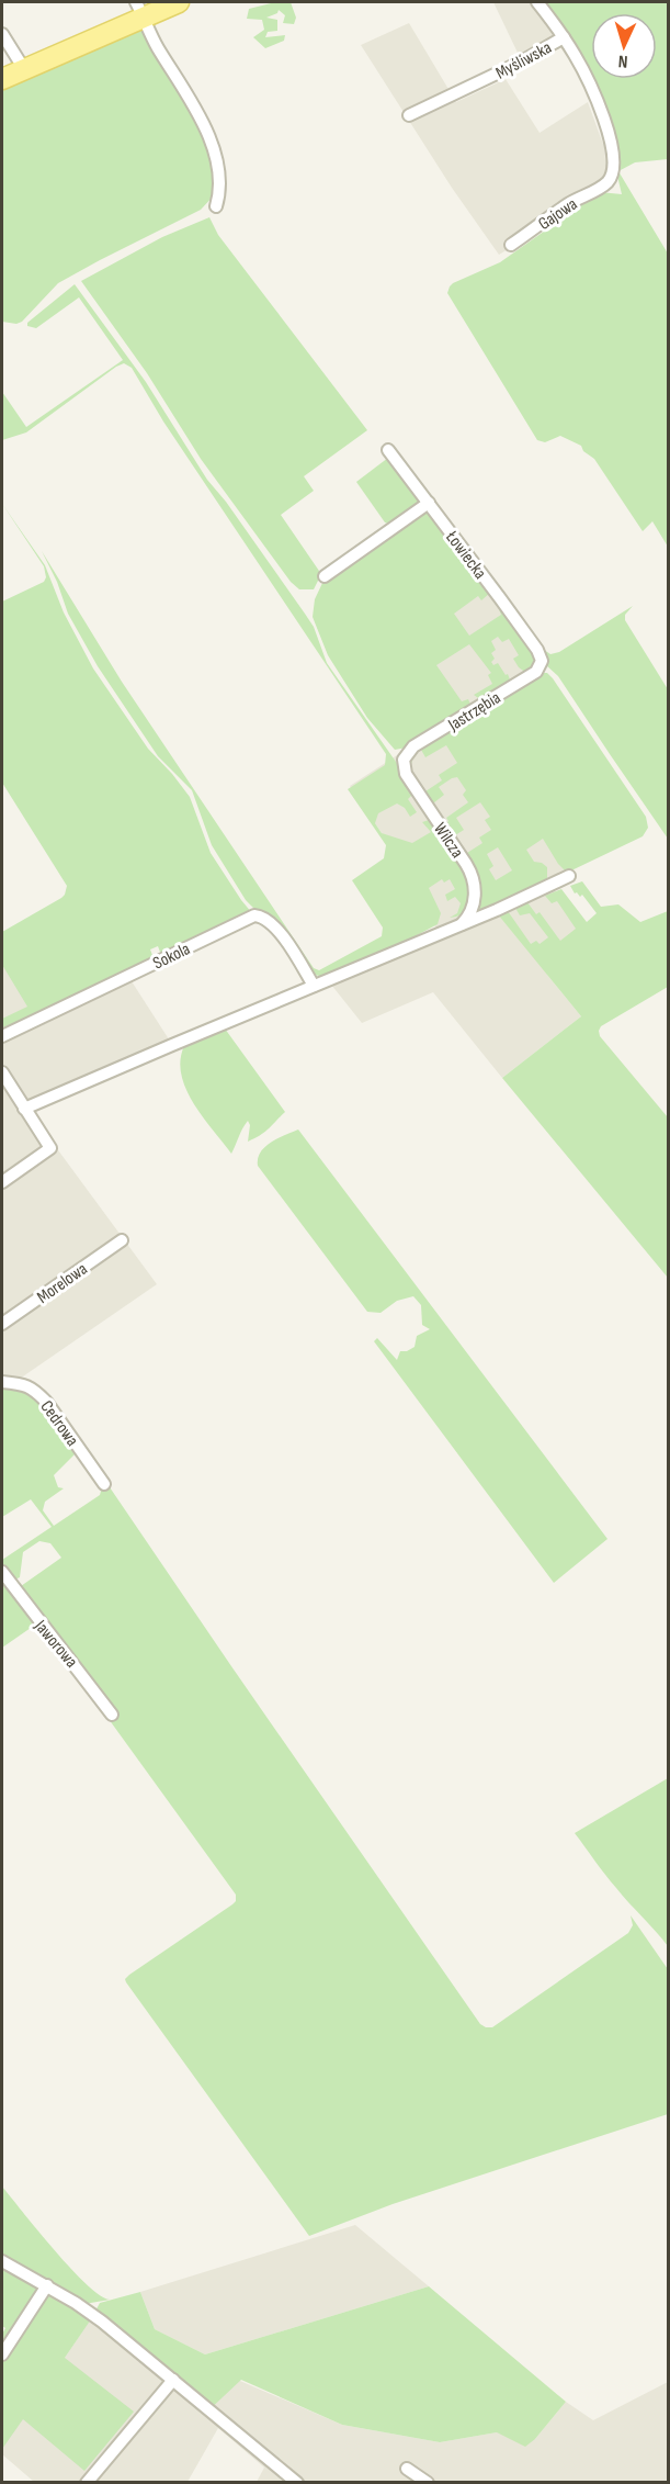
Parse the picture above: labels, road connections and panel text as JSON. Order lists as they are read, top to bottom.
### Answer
{
  "streets": {
    "street": [
      "Myśliwska",
      "Gajowa",
      "Łowiecka",
      "Jastrzębia",
      "Wilcza",
      "Sokola",
      "Morelowa",
      "Cedrowa",
      "Jaworowa"
    ]
  },
  "crossings": [
    ["Myśliwska", "Gajowa"],
    ["Łowiecka", "Jastrzębia"],
    ["Jastrzębia", "Wilcza"]
  ],
  "north": "bottom"
}
